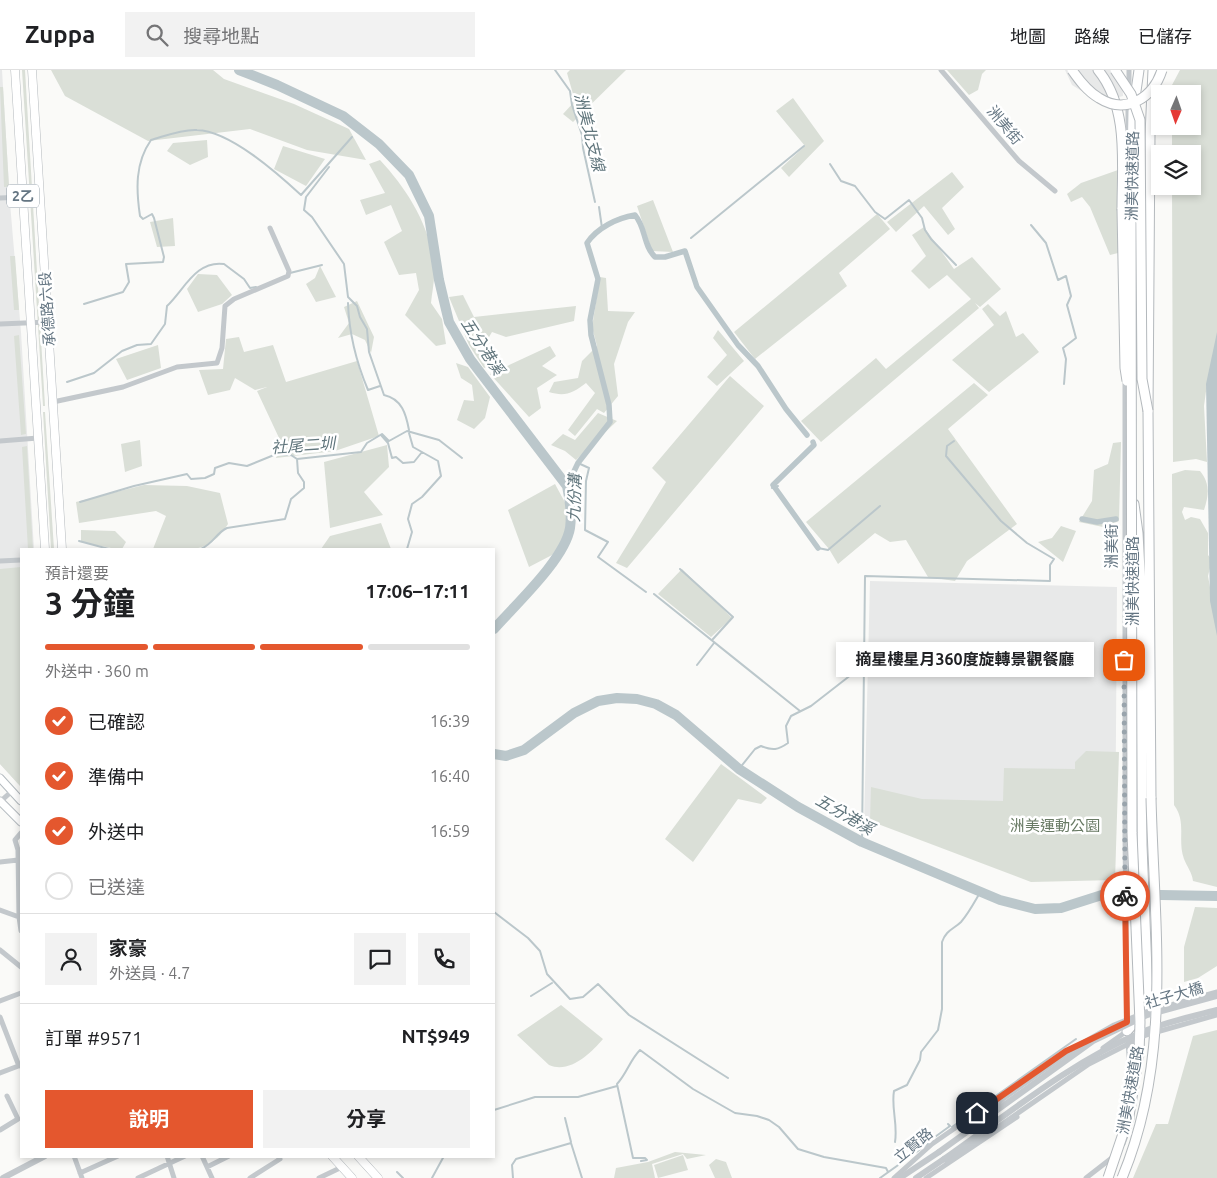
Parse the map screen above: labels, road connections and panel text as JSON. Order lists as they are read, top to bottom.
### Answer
{
  "streets": {
    "highway": ["洲美快速道路"],
    "main road": ["2乙", "承德路六段"],
    "street": ["洲美街", "社子大橋", "立賢路"]
  },
  "crossings": [
    ["洲美街", "立賢路"],
    ["社子大橋", "立賢路"]
  ],
  "water": [
    "洲美北支線",
    "五分港溪",
    "社尾二圳",
    "九份溝"
  ],
  "parks": ["洲美運動公園"],
  "places": ["摘星樓星月360度旋轉景觀餐廳"],
  "north": "bottom",
  "page": {
    "header": "Zuppa",
    "search": "搜尋地點",
    "nav": ["地圖", "路線", "已儲存"],
    "heading": ["3 分鐘", "預計還要", "17:06–17:11"],
    "panel": [
      "家豪",
      "外送員 · 4.7",
      "訂單 #9571",
      "NT$949"
    ],
    "bar": "外送中 · 360 m",
    "bubble": "摘星樓星月360度旋轉景觀餐廳",
    "list": [
      ["已確認", "16:39"],
      ["準備中", "16:40"],
      ["外送中", "16:59"],
      "已送達"
    ],
    "buttons": ["說明", "分享"]
  }
}
